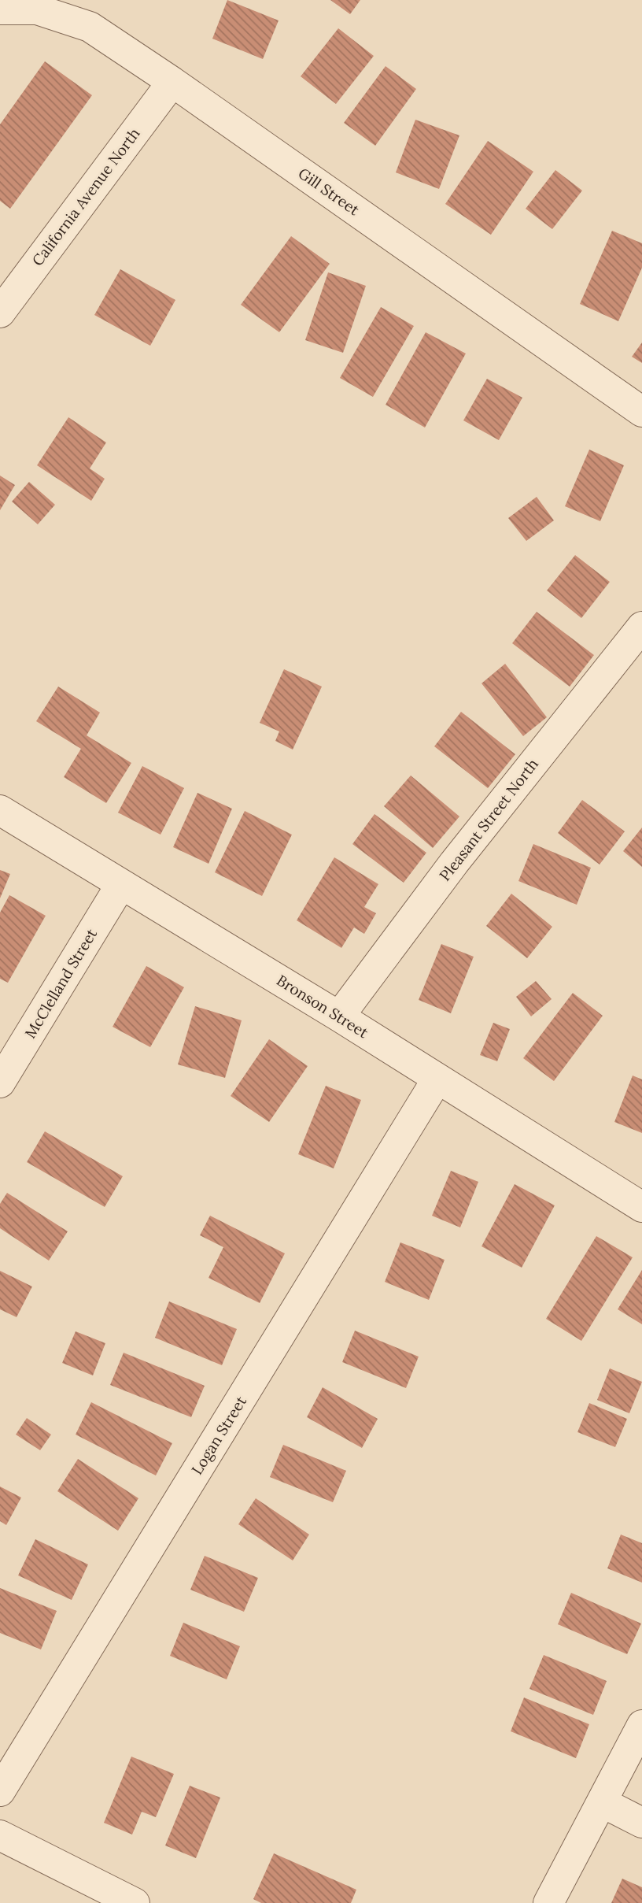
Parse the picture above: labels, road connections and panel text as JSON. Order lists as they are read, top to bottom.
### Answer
{
  "streets": {
    "street": [
      "Gill Street",
      "California Avenue North",
      "Pleasant Street North",
      "McClelland Street",
      "Bronson Street",
      "Logan Street"
    ]
  },
  "crossings": [
    ["Gill Street", "California Avenue North"],
    ["Pleasant Street North", "Bronson Street"],
    ["McClelland Street", "Bronson Street"],
    ["Bronson Street", "Logan Street"]
  ]
}
